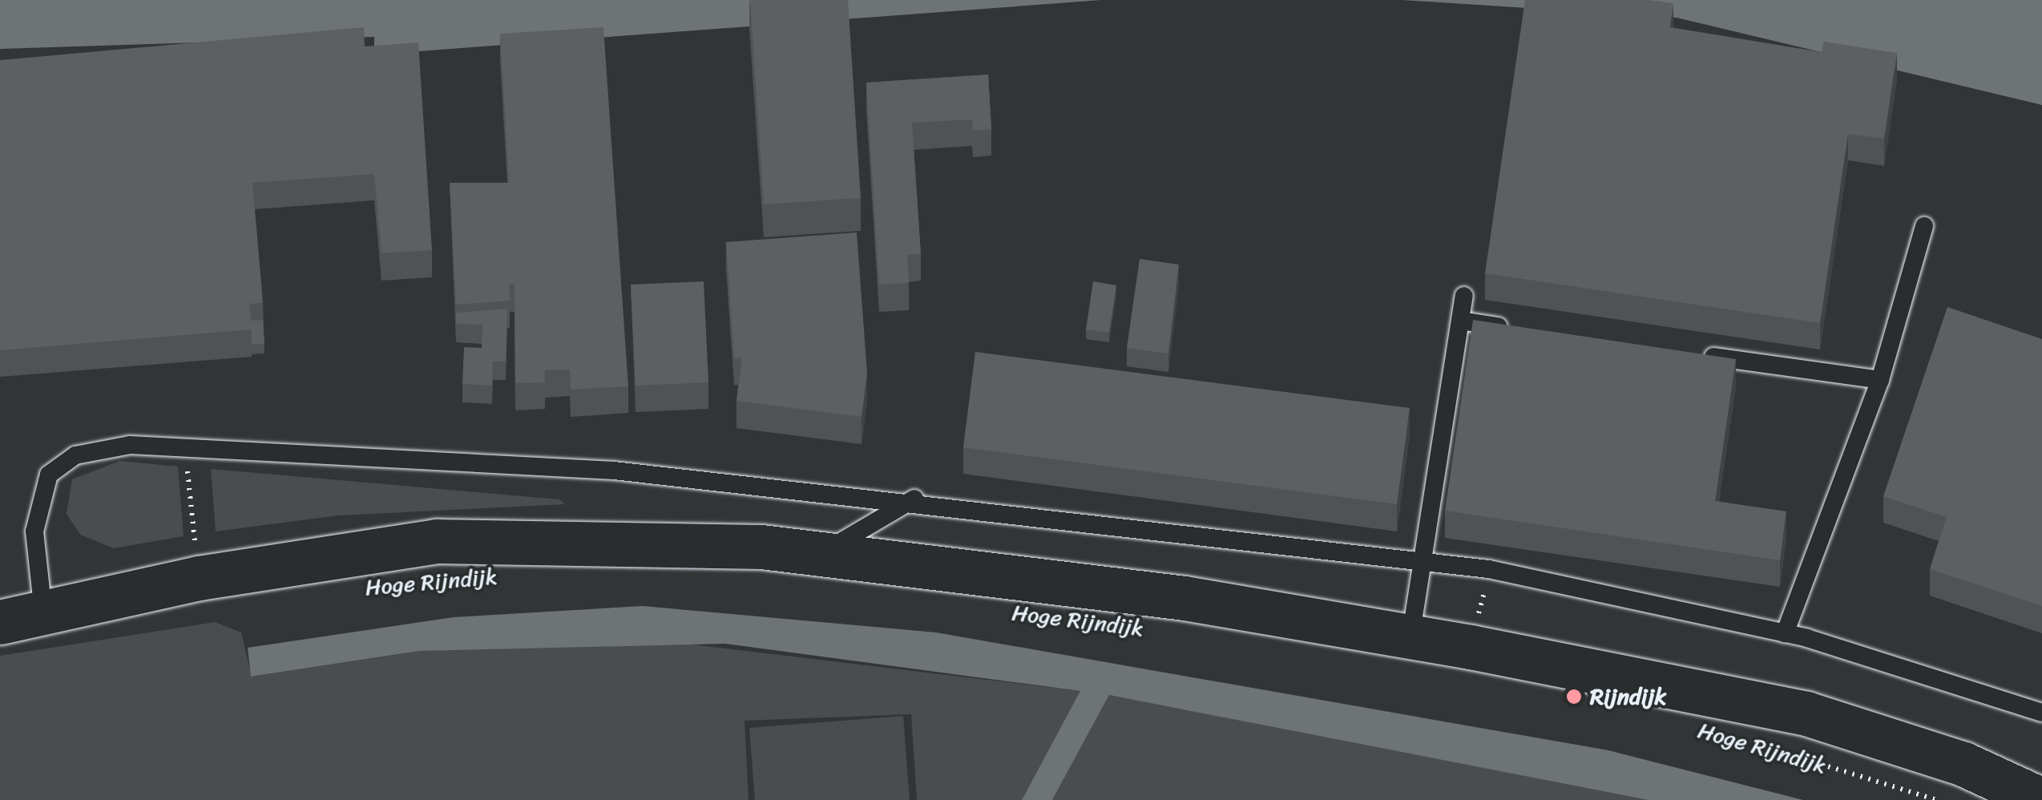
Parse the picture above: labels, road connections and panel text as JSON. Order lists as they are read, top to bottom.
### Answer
{
  "streets": {
    "street": ["Hoge Rijndijk"]
  },
  "places": ["Rijndijk"]
}
